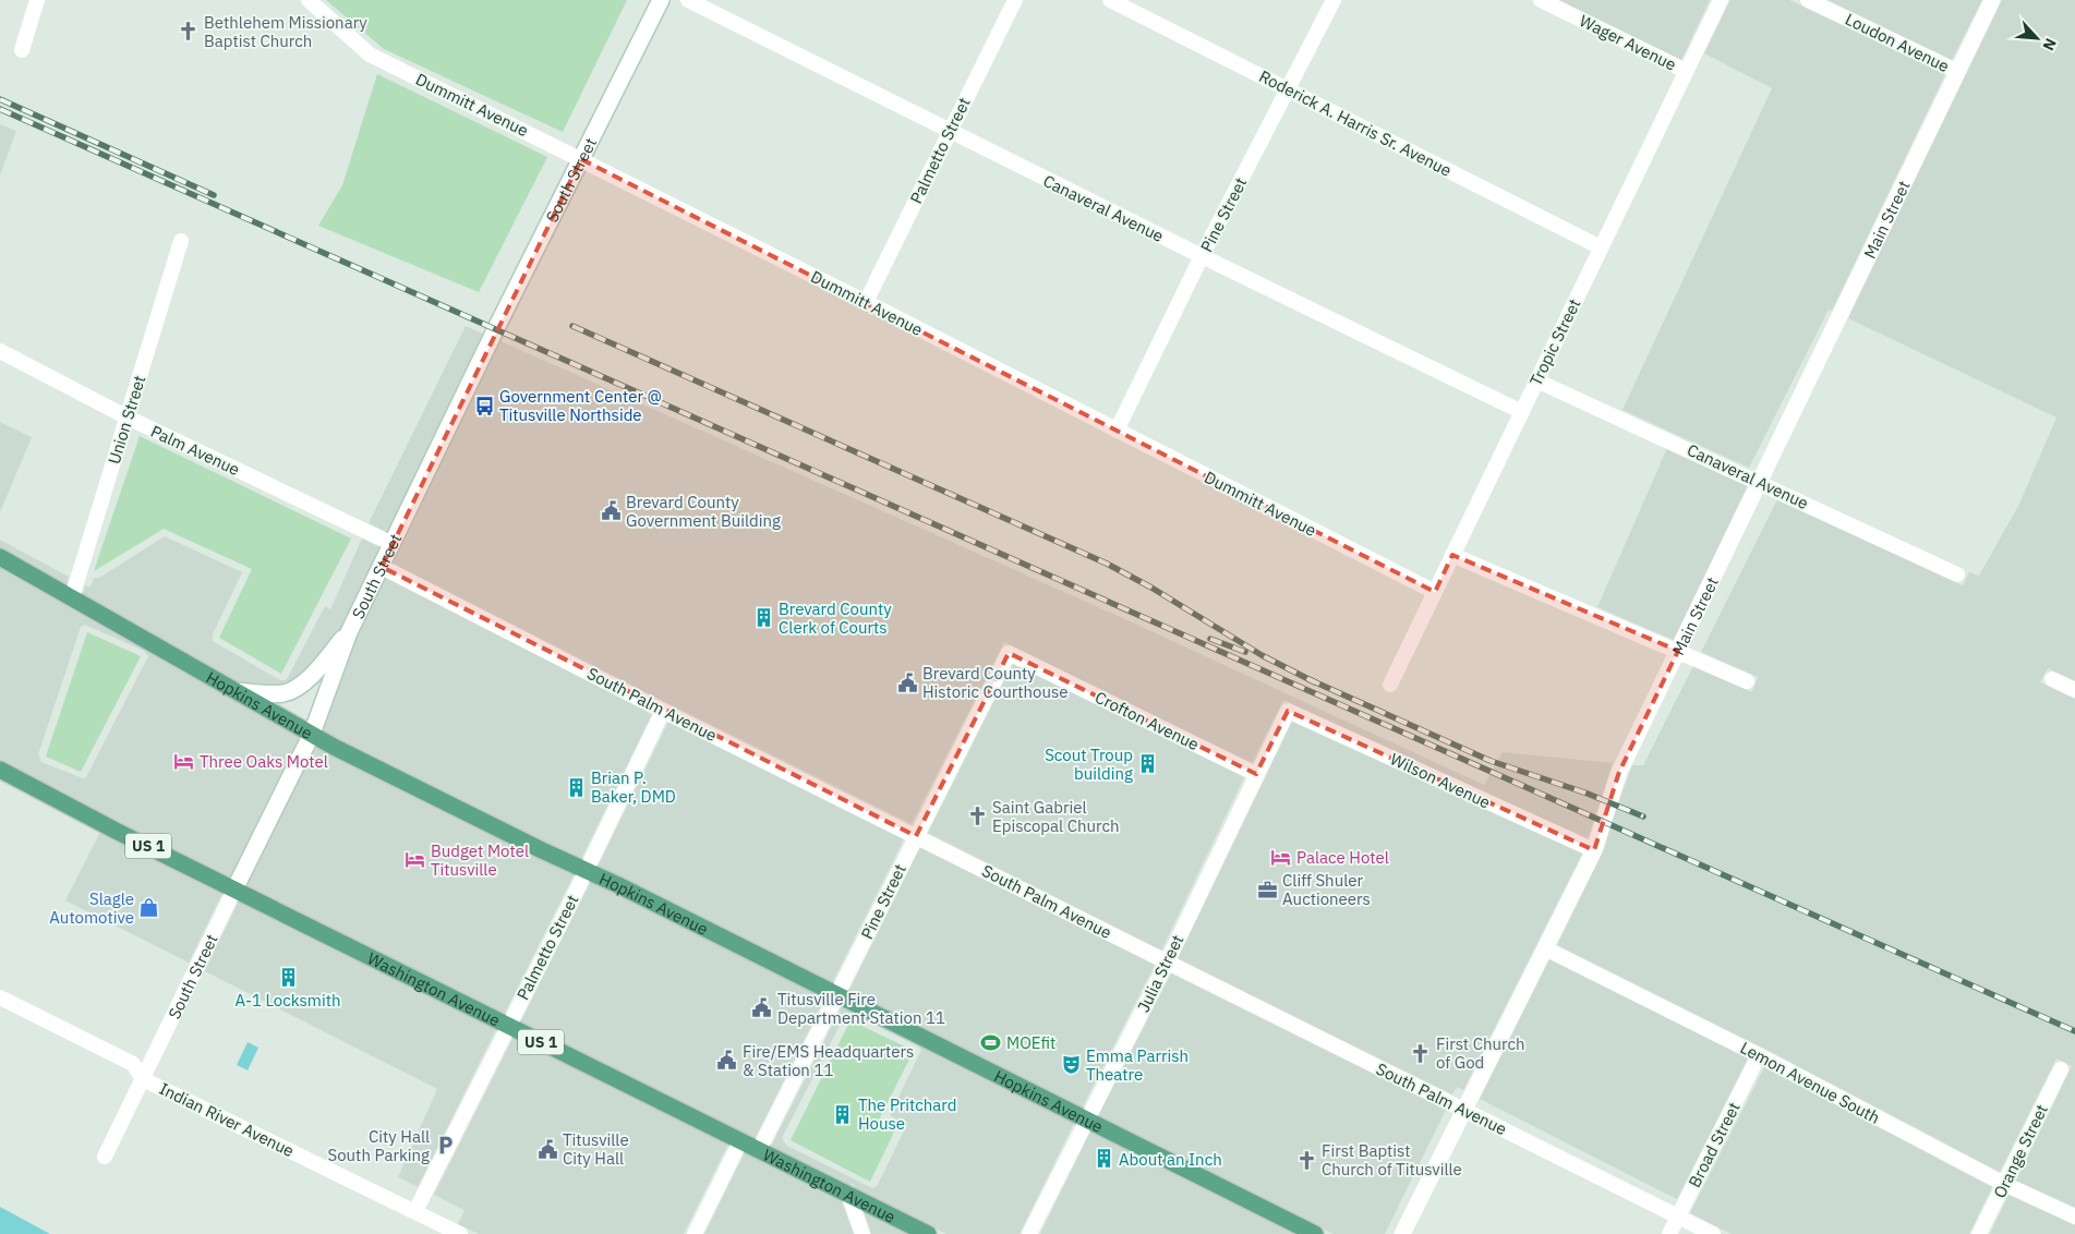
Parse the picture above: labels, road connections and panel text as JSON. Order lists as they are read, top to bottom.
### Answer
{
  "streets": {
    "main road": ["Hopkins Avenue", "US 1", "Washington Avenue"],
    "street": [
      "Wager Avenue",
      "Loudon Avenue",
      "Dummitt Avenue",
      "Roderick A. Harris Sr. Avenue",
      "Palmetto Street",
      "South Street",
      "Canaveral Avenue",
      "Pine Street",
      "Main Street",
      "Tropic Street",
      "Union Street",
      "Palm Avenue",
      "South Palm Avenue",
      "Crofton Avenue",
      "Wilson Avenue",
      "Julia Street",
      "Lemon Avenue South",
      "Indian River Avenue",
      "Broad Street",
      "Orange Street"
    ]
  },
  "crossings": [
    ["Wager Avenue", "Tropic Street"],
    ["Loudon Avenue", "Main Street"],
    ["Dummitt Avenue", "Palmetto Street"],
    ["Dummitt Avenue", "South Street"],
    ["Dummitt Avenue", "Pine Street"],
    ["Dummitt Avenue", "Tropic Street"],
    ["Roderick A. Harris Sr. Avenue", "Pine Street"],
    ["Roderick A. Harris Sr. Avenue", "Tropic Street"],
    ["Palmetto Street", "Canaveral Avenue"],
    ["Palmetto Street", "Hopkins Avenue"],
    ["Palmetto Street", "South Palm Avenue"],
    ["Palmetto Street", "Washington Avenue"],
    ["Palmetto Street", "Indian River Avenue"],
    ["South Street", "Palm Avenue"],
    ["South Street", "Hopkins Avenue"],
    ["South Street", "South Palm Avenue"],
    ["South Street", "Washington Avenue"],
    ["South Street", "Indian River Avenue"],
    ["Canaveral Avenue", "Pine Street"],
    ["Canaveral Avenue", "Main Street"],
    ["Canaveral Avenue", "Tropic Street"],
    ["Pine Street", "Hopkins Avenue"],
    ["Pine Street", "South Palm Avenue"],
    ["Pine Street", "Crofton Avenue"],
    ["Pine Street", "Washington Avenue"],
    ["Main Street", "South Palm Avenue"],
    ["Main Street", "Wilson Avenue"],
    ["Main Street", "Lemon Avenue South"],
    ["Union Street", "Palm Avenue"],
    ["Union Street", "Hopkins Avenue"],
    ["Hopkins Avenue", "Julia Street"],
    ["South Palm Avenue", "Julia Street"],
    ["South Palm Avenue", "Broad Street"],
    ["Crofton Avenue", "Julia Street"],
    ["Wilson Avenue", "Julia Street"],
    ["Lemon Avenue South", "Broad Street"],
    ["Lemon Avenue South", "Orange Street"]
  ],
  "places": {
    "church": [
      "Bethlehem Missionary Baptist Church",
      "Saint Gabriel Episcopal Church",
      "First Church of God",
      "First Baptist Church of Titusville"
    ],
    "bus stop": ["Government Center @ Titusville Northside"],
    "public building": [
      "Brevard County Government Building",
      "Brevard County Historic Courthouse",
      "Titusville Fire Department Station 11",
      "Fire/EMS Headquarters & Station 11",
      "Titusville City Hall"
    ],
    "building": [
      "Brevard County Clerk of Courts",
      "Scout Troup building",
      "Brian P. Baker, DMD",
      "A-1 Locksmith",
      "The Pritchard House",
      "About an Inch"
    ],
    "hotel": ["Three Oaks Motel", "Palace Hotel", "Budget Motel Titusville"],
    "office": ["Cliff Shuler Auctioneers"],
    "shop": ["Slagle Automotive"],
    "sports": ["MOEfit"],
    "theatre": ["Emma Parrish Theatre"],
    "parking": ["City Hall South Parking"]
  },
  "north": "bottom right"
}
